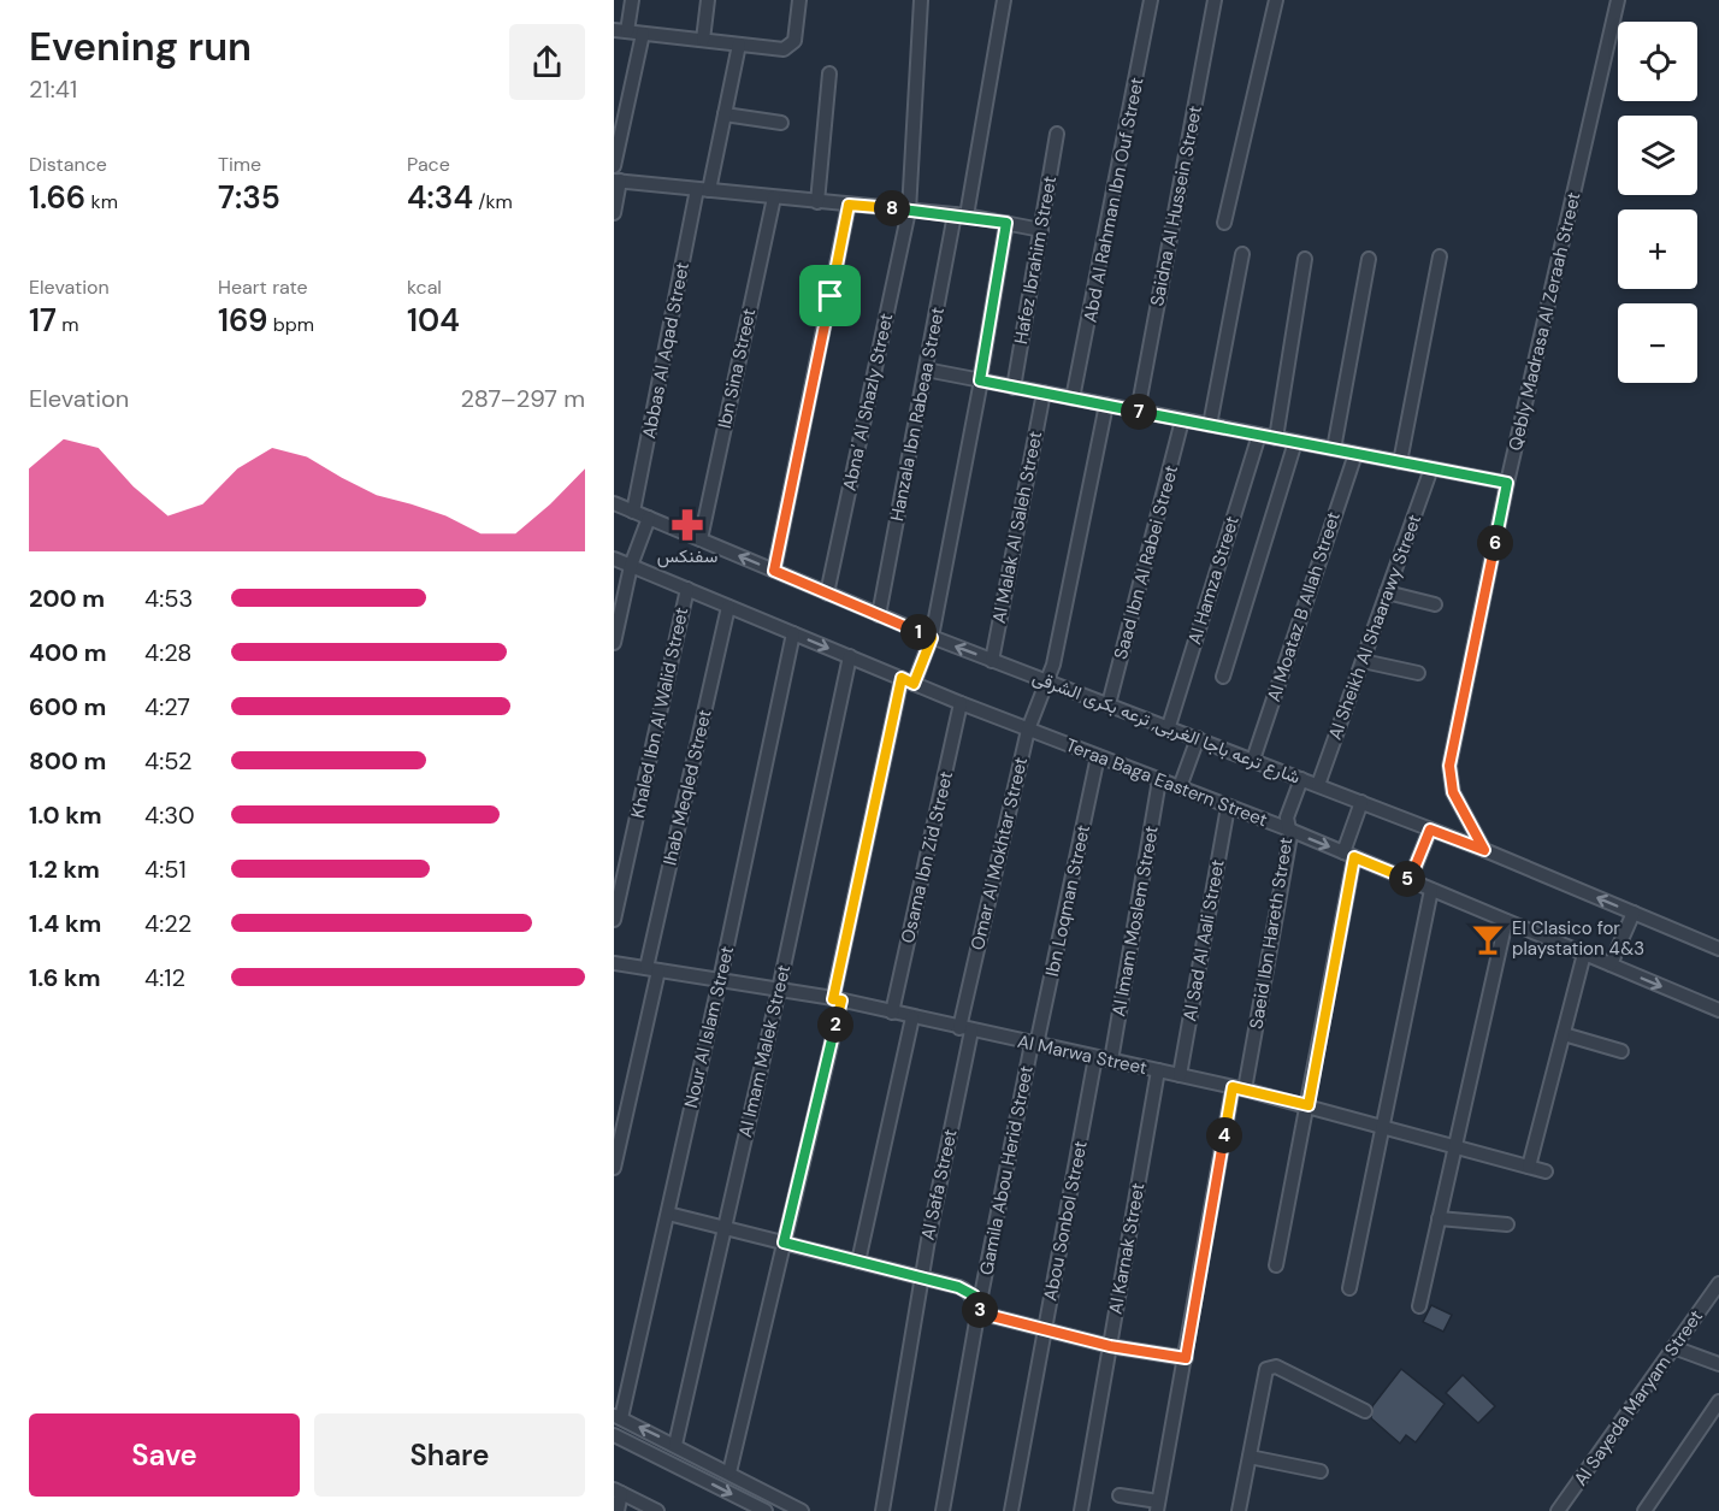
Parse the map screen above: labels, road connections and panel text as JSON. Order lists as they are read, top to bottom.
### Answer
{
  "streets": {
    "street": [
      "Abd Al Rahman Ibn Ouf Street",
      "Saidna Al Hussein Street",
      "Hafez Ibrahim Street",
      "Qebly Madrasa Al Zeraah Street",
      "Abbas Al Aqad Street",
      "Ibn Sina Street",
      "Abna' Al Shazly Street",
      "Hanzala Ibn Rabeaa Street",
      "Al Malak Al Saleh Street",
      "Saad Ibn Al Rabei Street",
      "Al Hamza Street",
      "Al Moataz B Allah Street",
      "Al Sheikh Al Shaarawy Street",
      "Khaled Ibn Al Walid Street",
      "شارع ترعه باجا الغربى, ترعه بكرى الشرقى",
      "Teraa Baga Eastern Street",
      "Ihab Meqled Street",
      "Omar Al Mokhtar Street",
      "Osama Ibn Zid Street",
      "Ibn Loqman Street",
      "Al Imam Moslem Street",
      "Saeid Ibn Hareth Street",
      "Al Sad Al Aali Street",
      "Nour Al Islam Street",
      "Al Imam Malek Street",
      "Al Marwa Street",
      "Gamila Abou Herid Street",
      "Al Safa Street",
      "Abou Sonbol Street",
      "Al Karnak Street",
      "Al Sayeda Maryam Street"
    ]
  },
  "crossings": [
    ["Qebly Madrasa Al Zeraah Street", "شارع ترعه باجا الغربى, ترعه بكرى الشرقى"],
    ["Abbas Al Aqad Street", "شارع ترعه باجا الغربى, ترعه بكرى الشرقى"],
    ["Ibn Sina Street", "شارع ترعه باجا الغربى, ترعه بكرى الشرقى"],
    ["Abna' Al Shazly Street", "شارع ترعه باجا الغربى, ترعه بكرى الشرقى"],
    ["Hanzala Ibn Rabeaa Street", "شارع ترعه باجا الغربى, ترعه بكرى الشرقى"],
    ["Al Malak Al Saleh Street", "شارع ترعه باجا الغربى, ترعه بكرى الشرقى"],
    ["Saad Ibn Al Rabei Street", "شارع ترعه باجا الغربى, ترعه بكرى الشرقى"],
    ["Al Hamza Street", "شارع ترعه باجا الغربى, ترعه بكرى الشرقى"],
    ["Al Moataz B Allah Street", "شارع ترعه باجا الغربى, ترعه بكرى الشرقى"],
    ["Al Sheikh Al Shaarawy Street", "شارع ترعه باجا الغربى, ترعه بكرى الشرقى"],
    ["Khaled Ibn Al Walid Street", "Teraa Baga Eastern Street"],
    ["شارع ترعه باجا الغربى, ترعه بكرى الشرقى", "Omar Al Mokhtar Street"],
    ["شارع ترعه باجا الغربى, ترعه بكرى الشرقى", "Saeid Ibn Hareth Street"],
    ["Teraa Baga Eastern Street", "Ihab Meqled Street"],
    ["Teraa Baga Eastern Street", "Omar Al Mokhtar Street"],
    ["Teraa Baga Eastern Street", "Osama Ibn Zid Street"],
    ["Teraa Baga Eastern Street", "Ibn Loqman Street"],
    ["Teraa Baga Eastern Street", "Al Imam Moslem Street"],
    ["Teraa Baga Eastern Street", "Saeid Ibn Hareth Street"],
    ["Teraa Baga Eastern Street", "Al Sad Al Aali Street"],
    ["Teraa Baga Eastern Street", "Nour Al Islam Street"],
    ["Teraa Baga Eastern Street", "Al Imam Malek Street"],
    ["Ihab Meqled Street", "Al Marwa Street"],
    ["Omar Al Mokhtar Street", "Al Marwa Street"],
    ["Omar Al Mokhtar Street", "Al Safa Street"],
    ["Osama Ibn Zid Street", "Al Marwa Street"],
    ["Ibn Loqman Street", "Al Marwa Street"],
    ["Ibn Loqman Street", "Gamila Abou Herid Street"],
    ["Al Imam Moslem Street", "Al Marwa Street"],
    ["Saeid Ibn Hareth Street", "Al Marwa Street"],
    ["Al Sad Al Aali Street", "Al Marwa Street"],
    ["Nour Al Islam Street", "Al Marwa Street"],
    ["Al Imam Malek Street", "Al Marwa Street"],
    ["Al Marwa Street", "Gamila Abou Herid Street"],
    ["Al Marwa Street", "Al Safa Street"],
    ["Al Marwa Street", "Abou Sonbol Street"],
    ["Al Marwa Street", "Al Karnak Street"]
  ],
  "places": {
    "pharmacy": ["سفنكس"],
    "bar": ["El Clasico for playstation 4&3"]
  },
  "page": {
    "heading": ["Evening run", "21:41"],
    "map_buttons": ["+", "−"],
    "stats": [
      ["Distance", "1.66 km"],
      ["Time", "7:35"],
      ["Pace", "4:34 /km"],
      ["Elevation", "17 m"],
      ["Heart rate", "169 bpm"],
      ["kcal", "104"]
    ],
    "pins": [
      "8",
      "7",
      "6",
      "1",
      "5",
      "2",
      "4",
      "3"
    ],
    "chart": ["Elevation", "287–297 m"],
    "list": [
      {
        "name": "200 m",
        "note": "4:53"
      },
      {
        "name": "400 m",
        "note": "4:28"
      },
      {
        "name": "600 m",
        "note": "4:27"
      },
      {
        "name": "800 m",
        "note": "4:52"
      },
      {
        "name": "1.0 km",
        "note": "4:30"
      },
      {
        "name": "1.2 km",
        "note": "4:51"
      },
      {
        "name": "1.4 km",
        "note": "4:22"
      },
      {
        "name": "1.6 km",
        "note": "4:12"
      }
    ],
    "buttons": ["Save", "Share"]
  }
}
